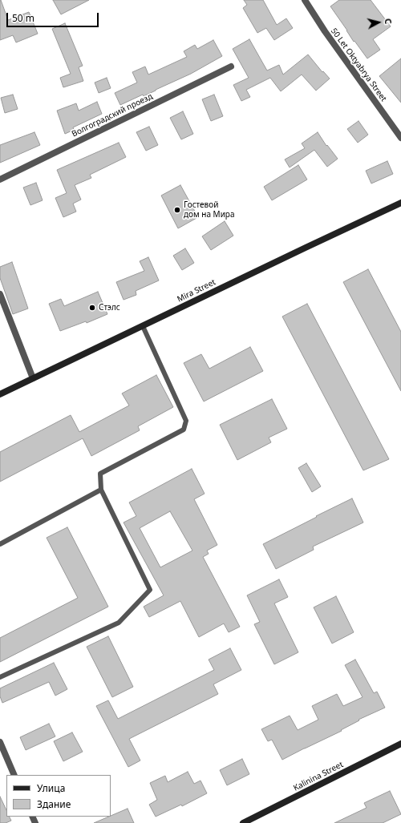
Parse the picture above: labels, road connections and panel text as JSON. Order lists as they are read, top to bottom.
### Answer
{
  "streets": {
    "street": [
      "50 Let Oktyabrya Street",
      "Волгоградский проезд",
      "Mira Street",
      "Kalinina Street"
    ]
  },
  "places": ["Гостевой дом на Мира", "Стэлс"],
  "legend": ["Улица", "Здание"],
  "scale_bar": "50 m",
  "north": "right"
}
